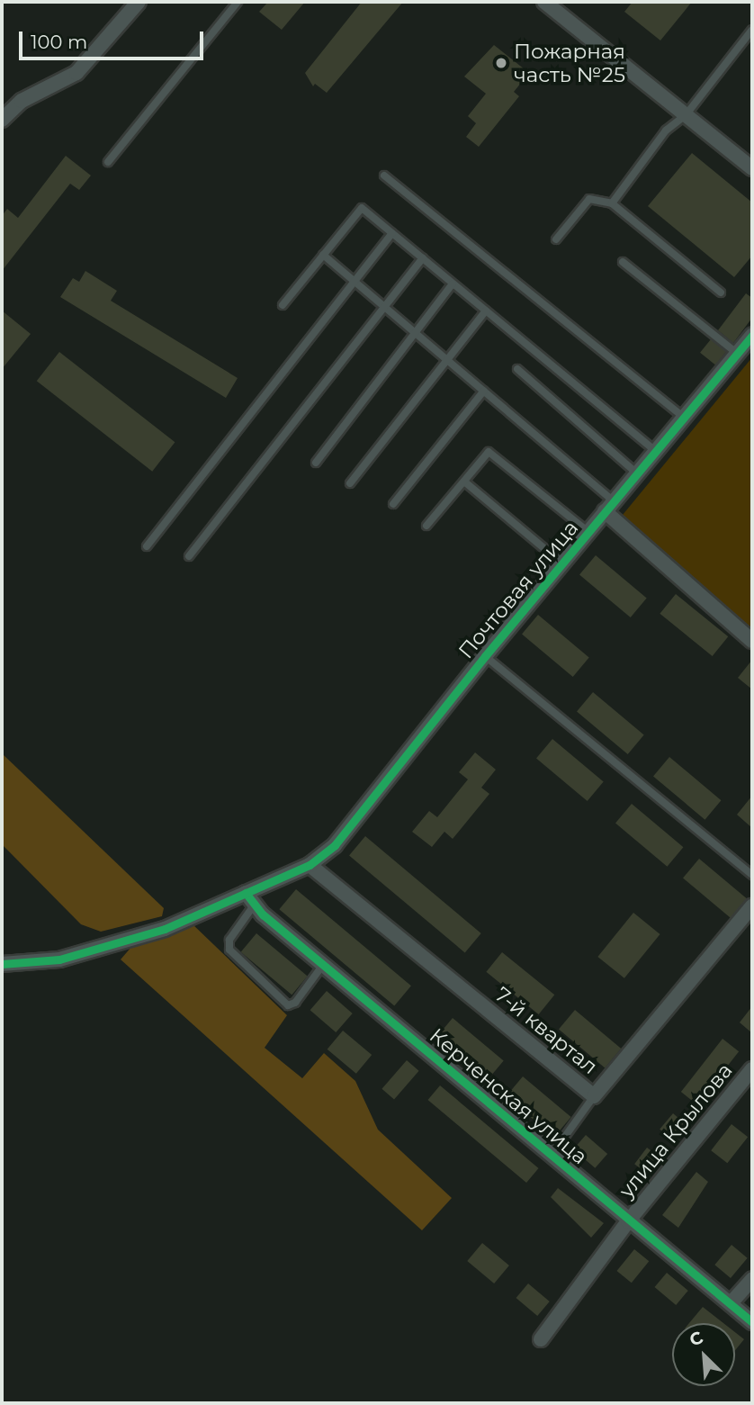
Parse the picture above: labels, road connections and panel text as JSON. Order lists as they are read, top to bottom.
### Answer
{
  "streets": {
    "street": [
      "Почтовая улица",
      "7-й квартал",
      "Керченская улица",
      "улица Крылова"
    ]
  },
  "crossings": [
    ["Почтовая улица", "7-й квартал"],
    ["Почтовая улица", "Керченская улица"],
    ["Керченская улица", "улица Крылова"]
  ],
  "places": ["Пожарная часть №25"],
  "scale_bar": "100 m",
  "north": "top left"
}
